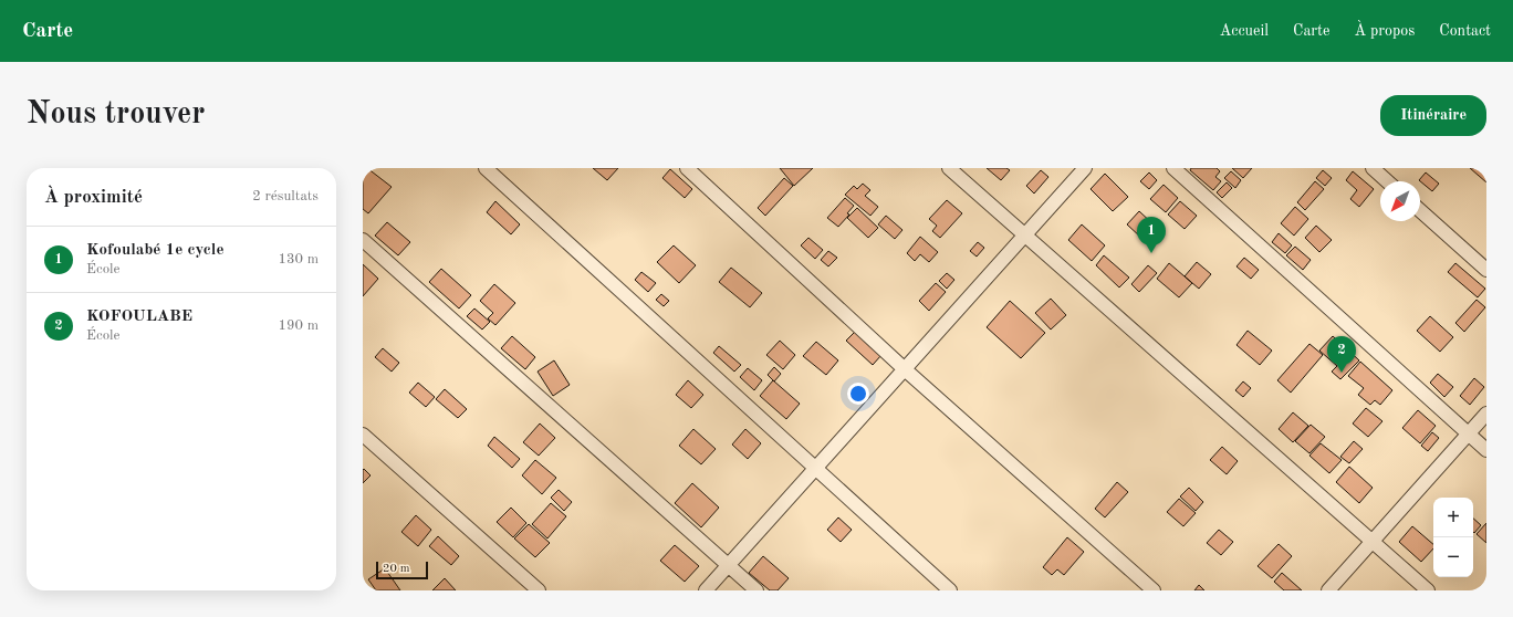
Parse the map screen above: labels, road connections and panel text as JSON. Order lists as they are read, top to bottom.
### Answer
{
  "scale_bar": "20 m",
  "north": "bottom left",
  "page": {
    "header": "Carte",
    "nav": [
      "Accueil",
      "Carte",
      "À propos",
      "Contact"
    ],
    "buttons": "Itinéraire",
    "title": "Nous trouver",
    "heading": ["À proximité", "2 résultats"],
    "pins": ["1", "2"],
    "list": [
      {
        "mark": "1",
        "name": "Kofoulabé 1e cycle",
        "note": "École",
        "value": "130 m"
      },
      {
        "mark": "2",
        "name": "KOFOULABE",
        "note": "École",
        "value": "190 m"
      }
    ],
    "map_buttons": ["+", "−"],
    "scale": "20 m"
  }
}
